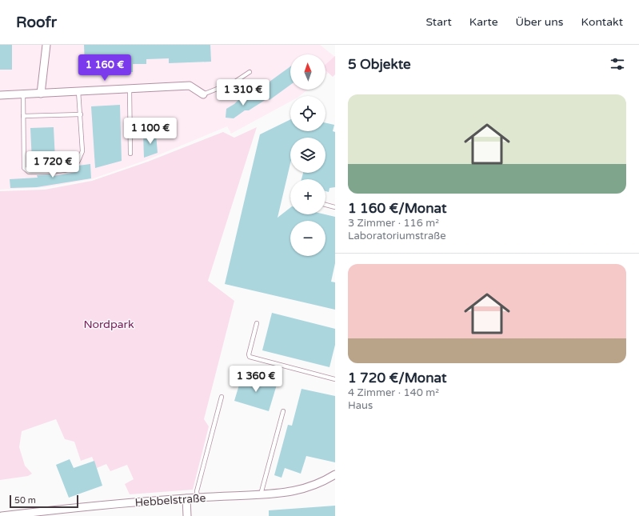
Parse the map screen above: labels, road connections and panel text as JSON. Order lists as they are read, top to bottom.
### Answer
{
  "streets": {
    "street": ["Hebbelstraße"]
  },
  "parks": ["Nordpark"],
  "scale_bar": "50 m",
  "north": "top",
  "page": {
    "header": "Roofr",
    "nav": [
      "Start",
      "Karte",
      "Über uns",
      "Kontakt"
    ],
    "heading": "5 Objekte",
    "map_buttons": ["+", "−"],
    "price": [
      "1 160 €",
      "1 310 €",
      "1 100 €",
      "1 720 €",
      "1 360 €"
    ],
    "list": [
      {
        "name": "1 160 €/Monat",
        "note": "3 Zimmer · 116 m² · Laboratoriumstraße"
      },
      {
        "name": "1 720 €/Monat",
        "note": "4 Zimmer · 140 m² · Haus"
      }
    ],
    "scale": "50 m"
  }
}
